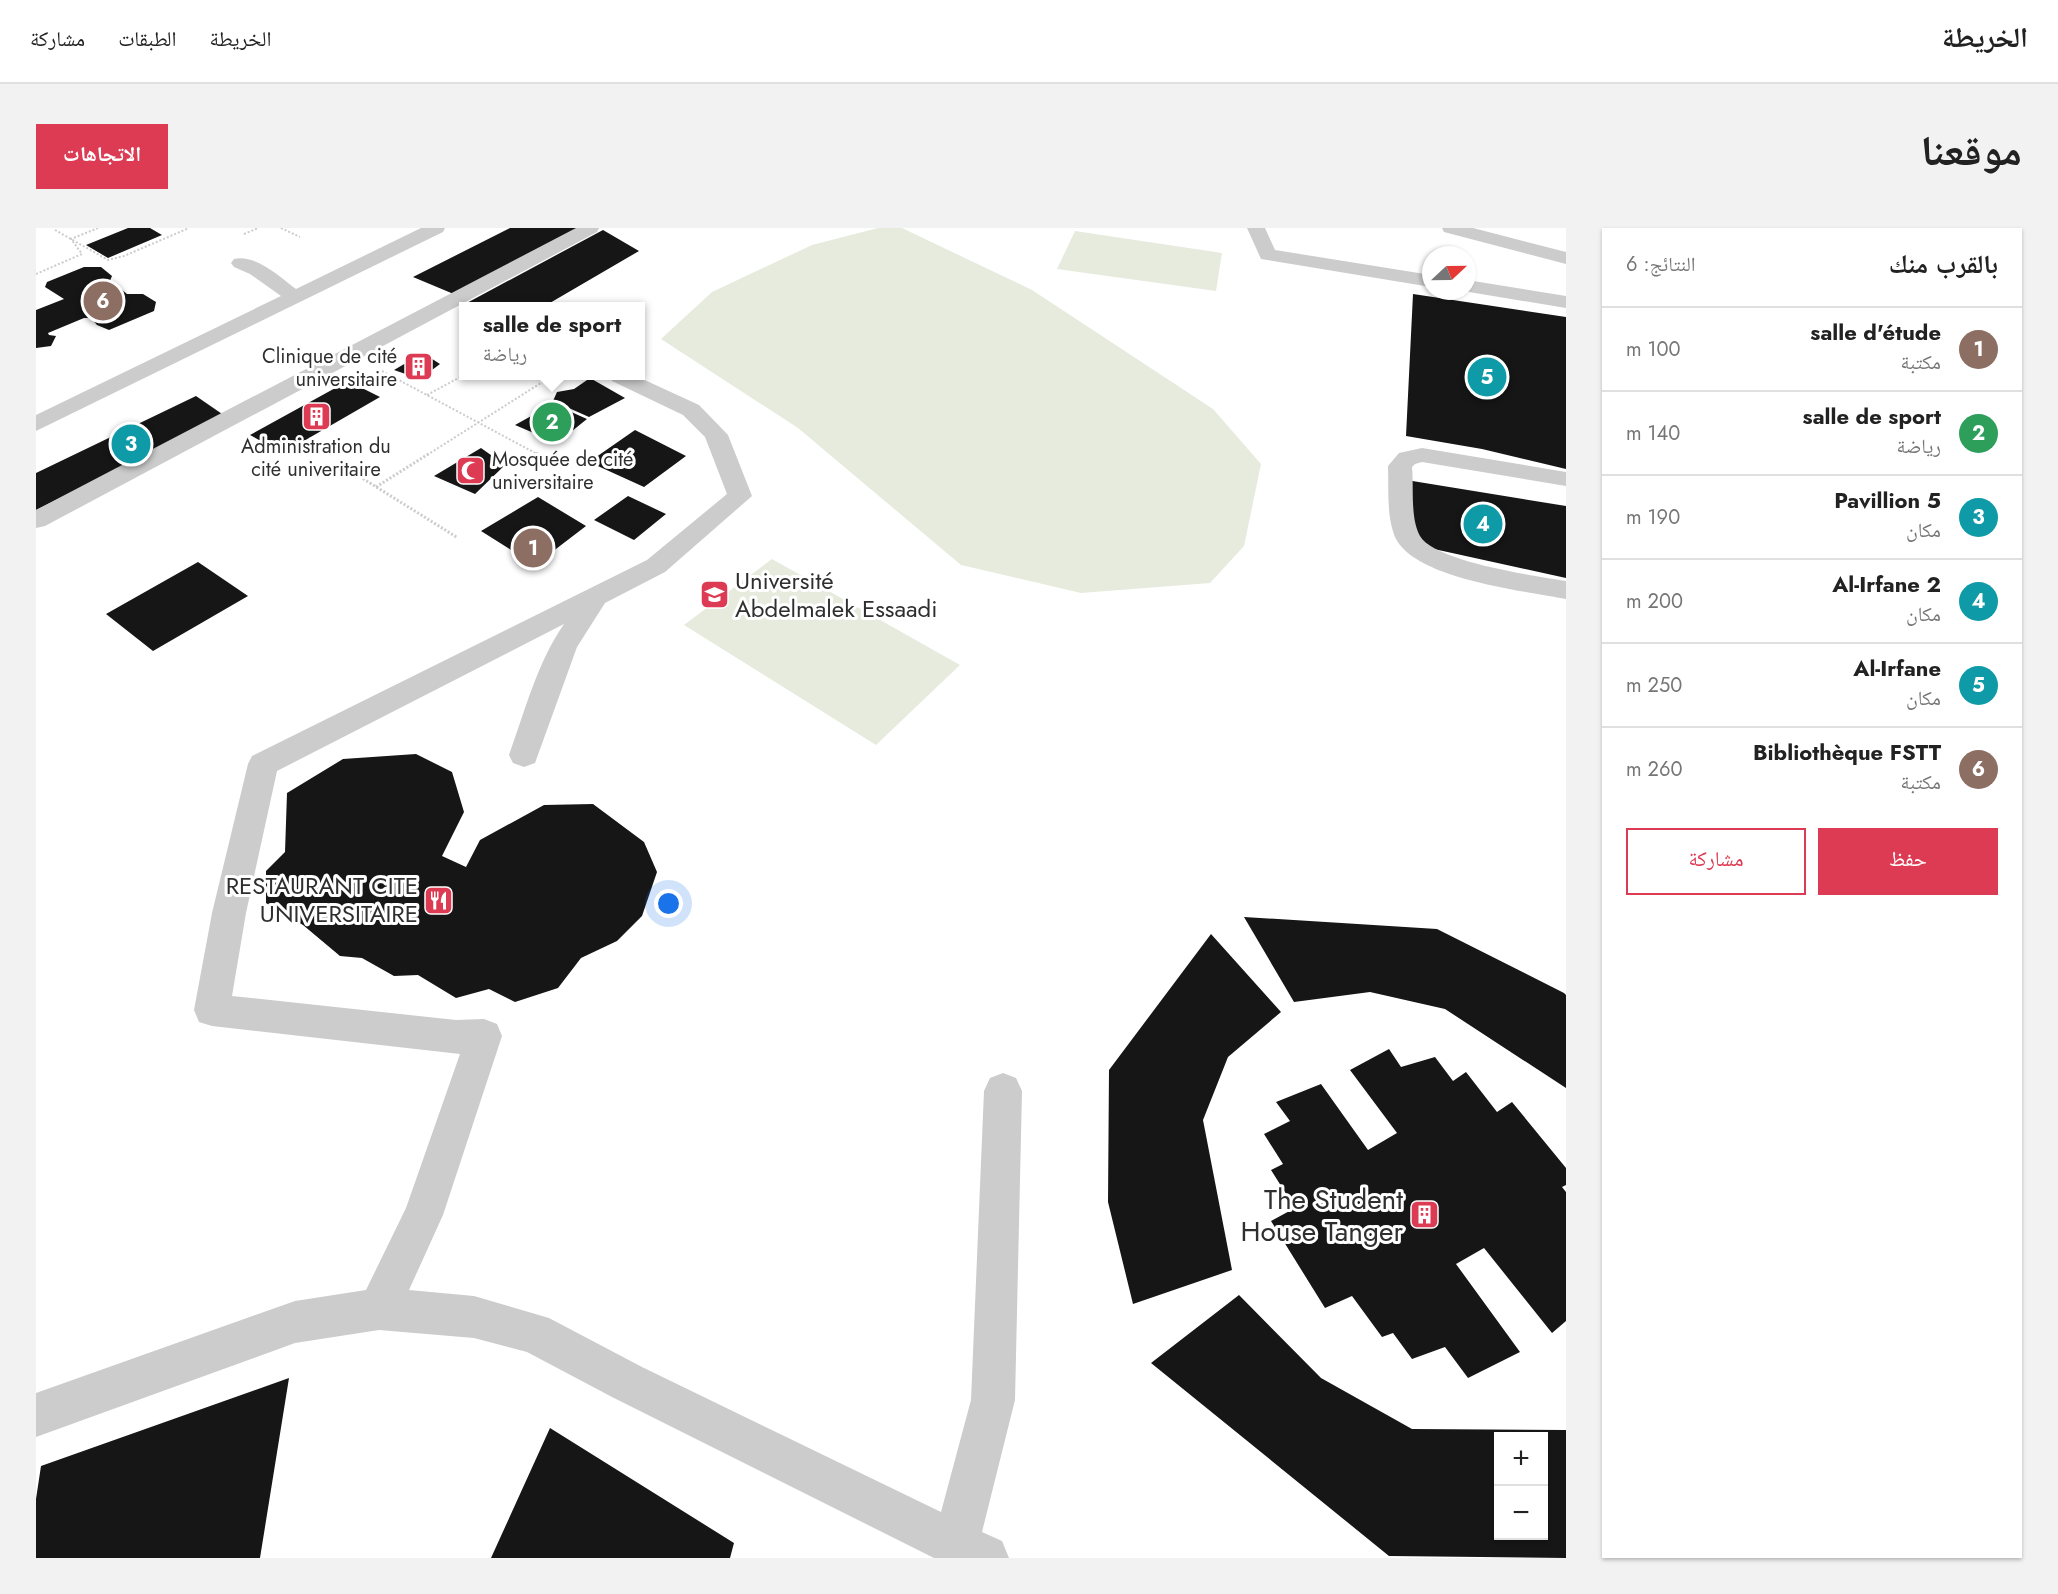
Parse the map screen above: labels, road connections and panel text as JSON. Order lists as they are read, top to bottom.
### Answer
{
  "places": {
    "building": ["Clinique de cité universitaire", "Administration du cité univeritaire", "The Student House Tanger"],
    "mosque": ["Mosquée de cité universitaire"],
    "school or university": ["Université Abdelmalek Essaadi"],
    "restaurant": ["RESTAURANT CITE UNIVERSITAIRE"]
  },
  "north": "right",
  "page": {
    "header": "الخريطة",
    "nav": ["الخريطة", "الطبقات", "مشاركة"],
    "title": "موقعنا",
    "buttons": [
      "الاتجاهات",
      ["حفظ", "مشاركة"]
    ],
    "heading": ["بالقرب منك", "النتائج: 6"],
    "pins": [
      "6",
      "5",
      "2",
      "3",
      "4",
      "1"
    ],
    "popup": ["salle de sport", "رياضة"],
    "list": [
      {
        "mark": "1",
        "name": "salle d'étude",
        "note": "مكتبة",
        "value": "100 m"
      },
      {
        "mark": "2",
        "name": "salle de sport",
        "note": "رياضة",
        "value": "140 m"
      },
      {
        "mark": "3",
        "name": "Pavillion 5",
        "note": "مكان",
        "value": "190 m"
      },
      {
        "mark": "4",
        "name": "Al-Irfane 2",
        "note": "مكان",
        "value": "200 m"
      },
      {
        "mark": "5",
        "name": "Al-Irfane",
        "note": "مكان",
        "value": "250 m"
      },
      {
        "mark": "6",
        "name": "Bibliothèque FSTT",
        "note": "مكتبة",
        "value": "260 m"
      }
    ],
    "map_buttons": ["+", "−"]
  }
}
